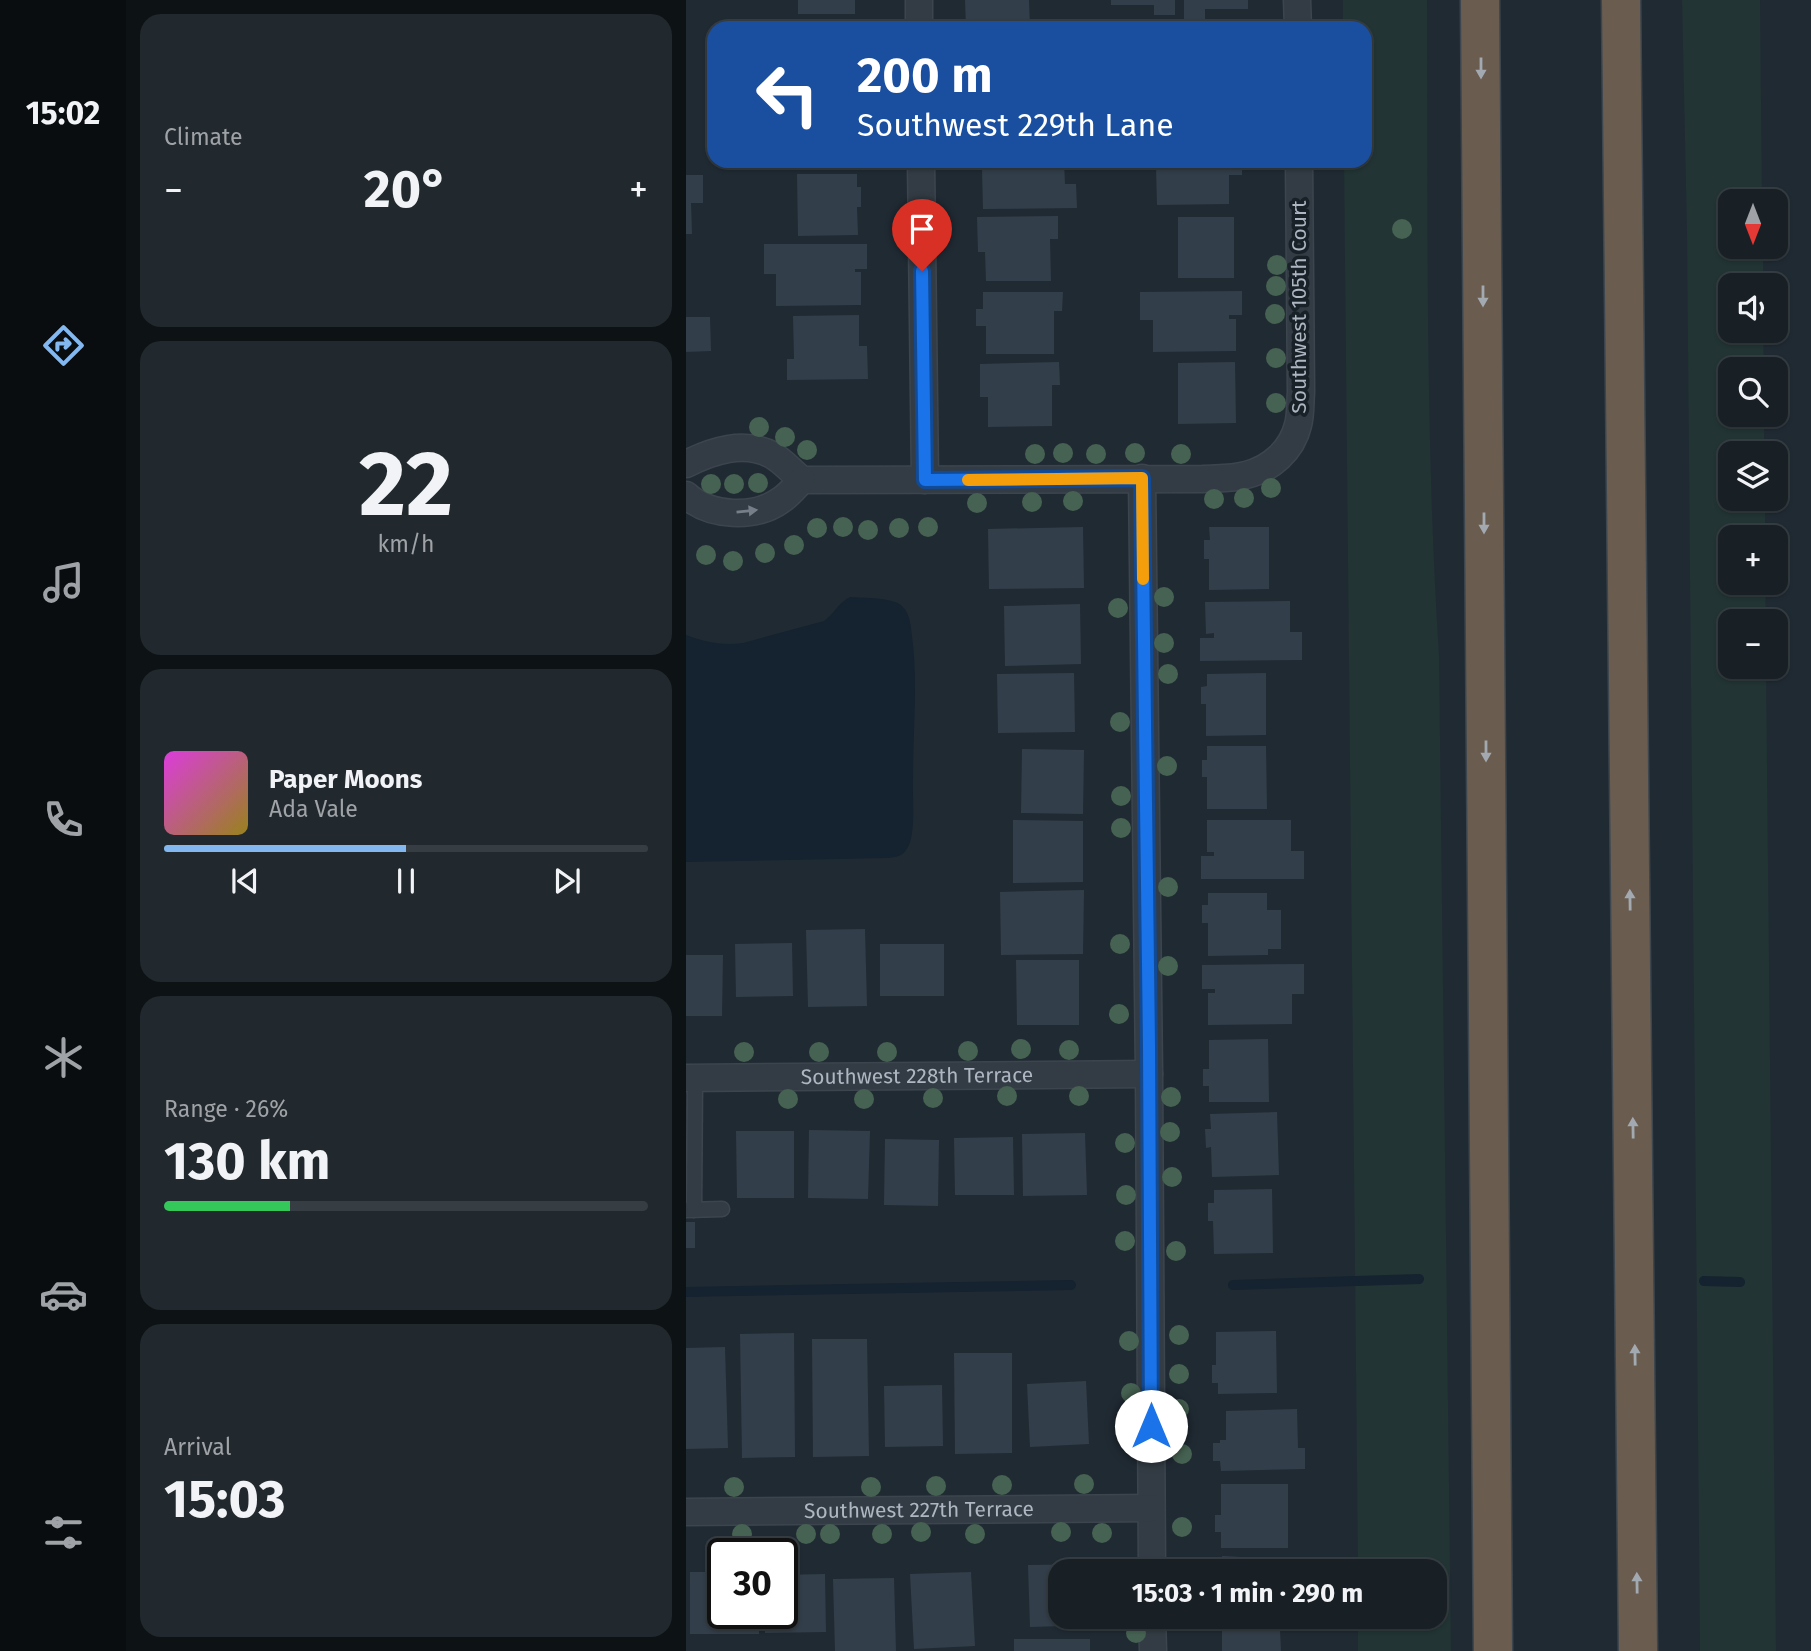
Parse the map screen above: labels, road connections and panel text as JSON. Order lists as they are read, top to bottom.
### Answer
{
  "streets": {
    "street": ["Southwest 105th Court", "Southwest 228th Terrace", "Southwest 227th Terrace"]
  },
  "north": "bottom",
  "page": {
    "tabs": "15:02",
    "tile": [
      "Climate",
      ["22", "km/h"],
      ["Range · 26%", "130 km"],
      ["Arrival", "15:03"]
    ],
    "turn": ["200 m", "Southwest 229th Lane"],
    "heat": ["−", "20°", "+"],
    "map_buttons": ["+", "−"],
    "song": ["Paper Moons", "Ada Vale"],
    "limit": "30",
    "trip": "15:03 · 1 min · 290 m"
  }
}
